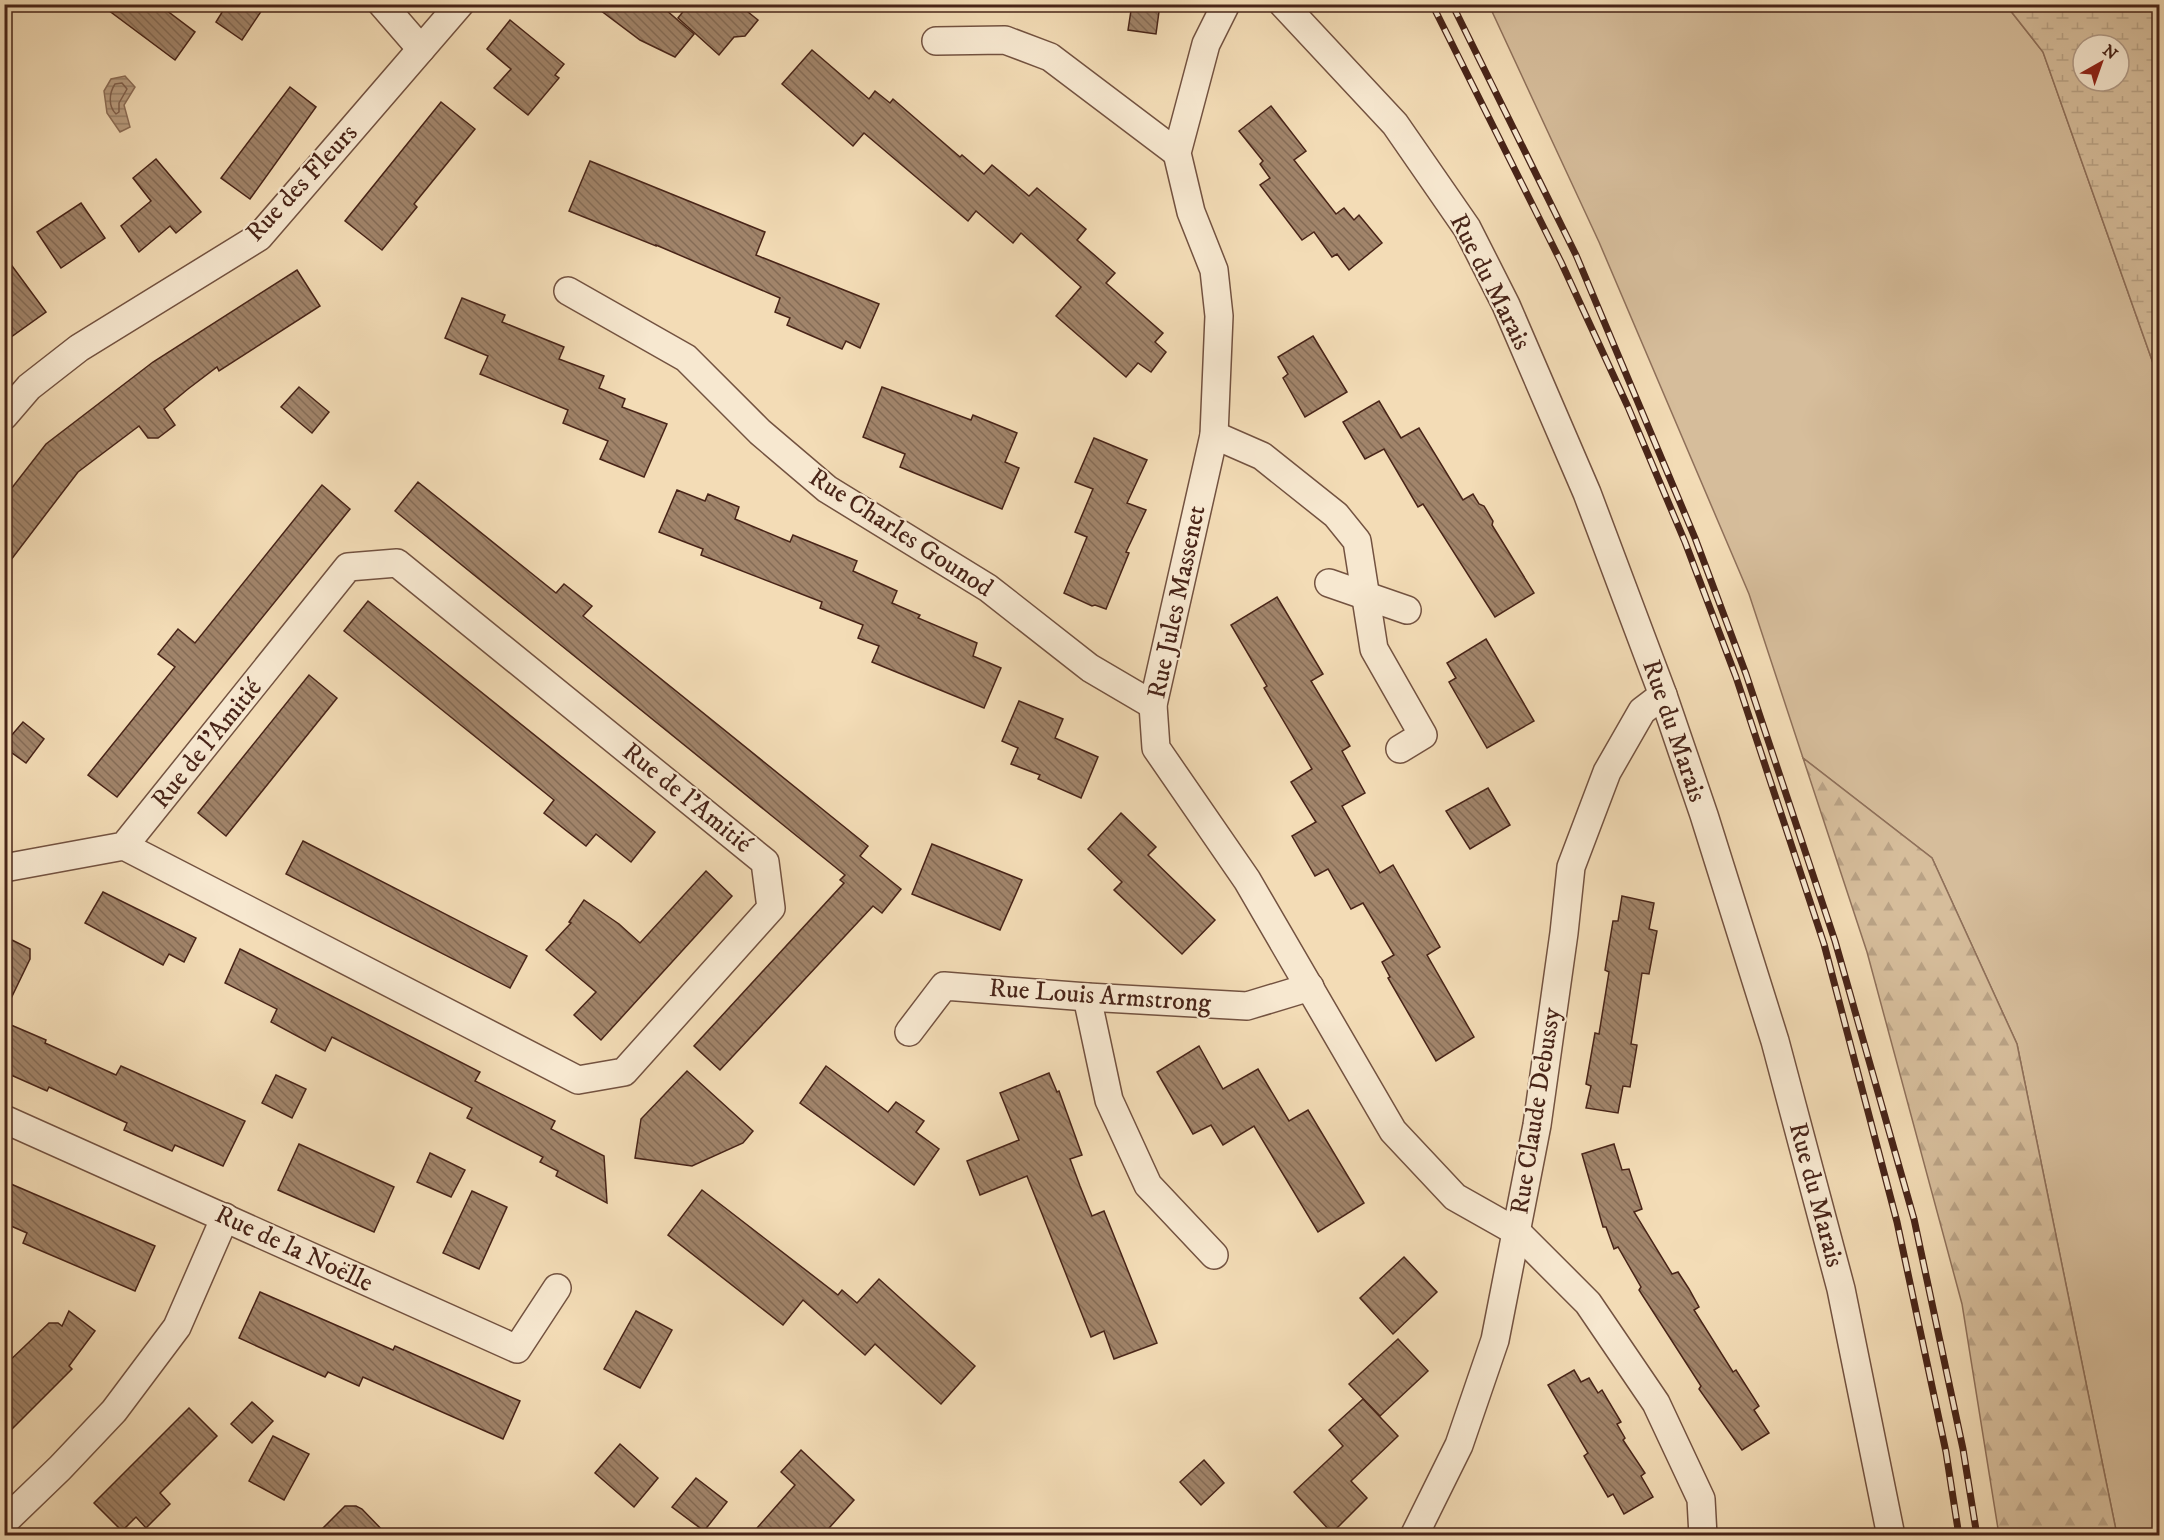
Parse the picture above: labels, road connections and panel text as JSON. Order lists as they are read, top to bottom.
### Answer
{
  "streets": {
    "street": [
      "Rue des Fleurs",
      "Rue du Marais",
      "Rue Charles Gounod",
      "Rue Jules Massenet",
      "Rue de l'Amitié",
      "Rue Louis Armstrong",
      "Rue Claude Debussy",
      "Rue de la Noëlle"
    ]
  },
  "crossings": [
    ["Rue du Marais", "Rue Claude Debussy"],
    ["Rue Charles Gounod", "Rue Jules Massenet"],
    ["Rue Jules Massenet", "Rue Louis Armstrong"],
    ["Rue Jules Massenet", "Rue Claude Debussy"]
  ],
  "north": "top right"
}
